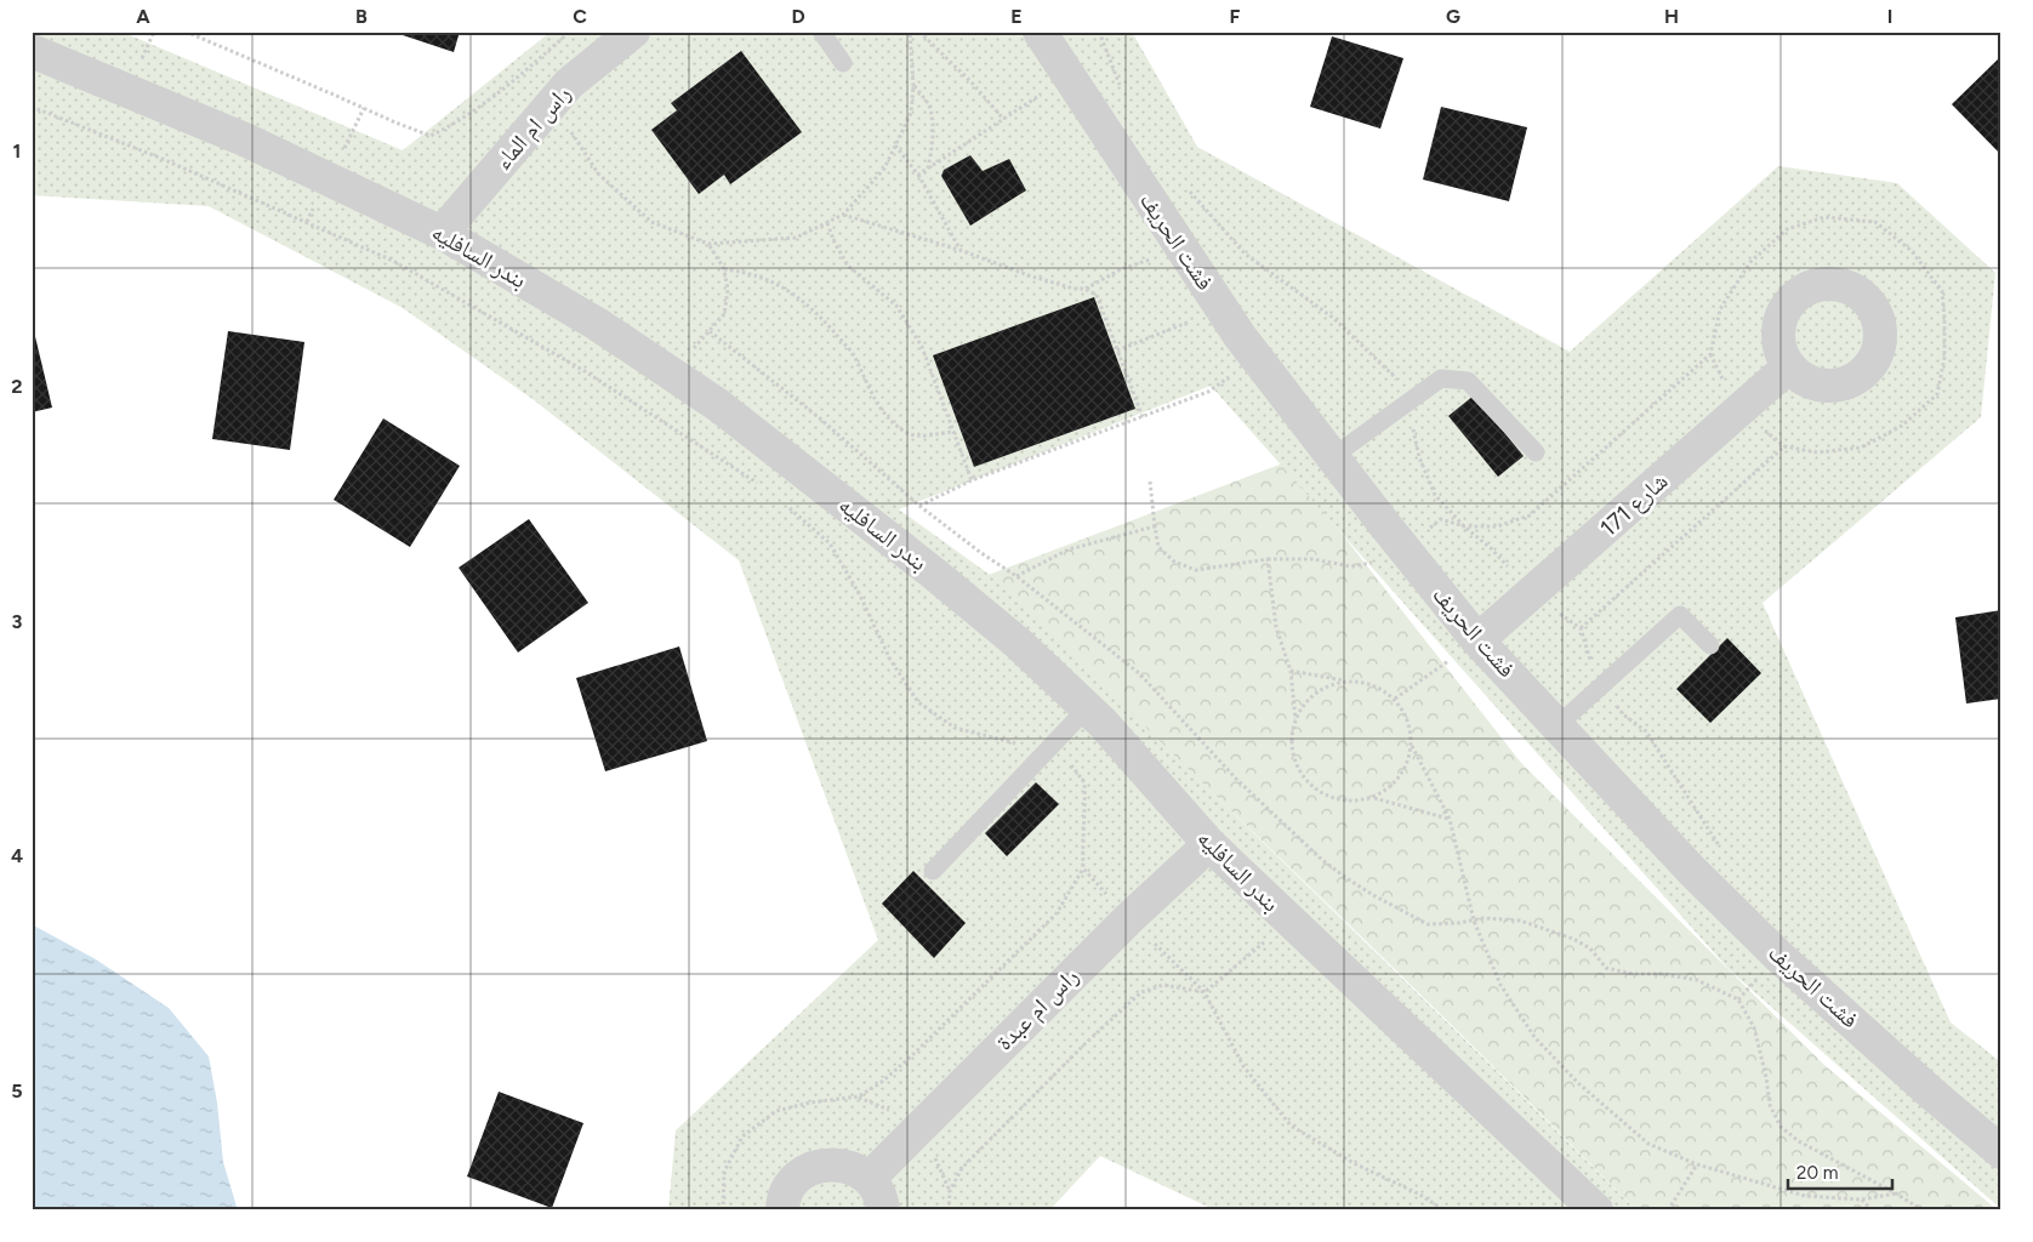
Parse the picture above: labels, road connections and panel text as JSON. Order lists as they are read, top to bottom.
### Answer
{
  "streets": {
    "street": [
      "راس ام الماء",
      "فشت الحريف",
      "بندر السافليه",
      "شارع 171",
      "راس ام عبدة"
    ]
  },
  "crossings": [
    ["راس ام الماء", "بندر السافليه"],
    ["فشت الحريف", "شارع 171"],
    ["بندر السافليه", "راس ام عبدة"]
  ],
  "scale_bar": "20 m",
  "grid": {
    "columns": [
      "A",
      "B",
      "C",
      "D",
      "E",
      "F",
      "G",
      "H",
      "I"
    ],
    "rows": [
      "1",
      "2",
      "3",
      "4",
      "5"
    ]
  }
}
